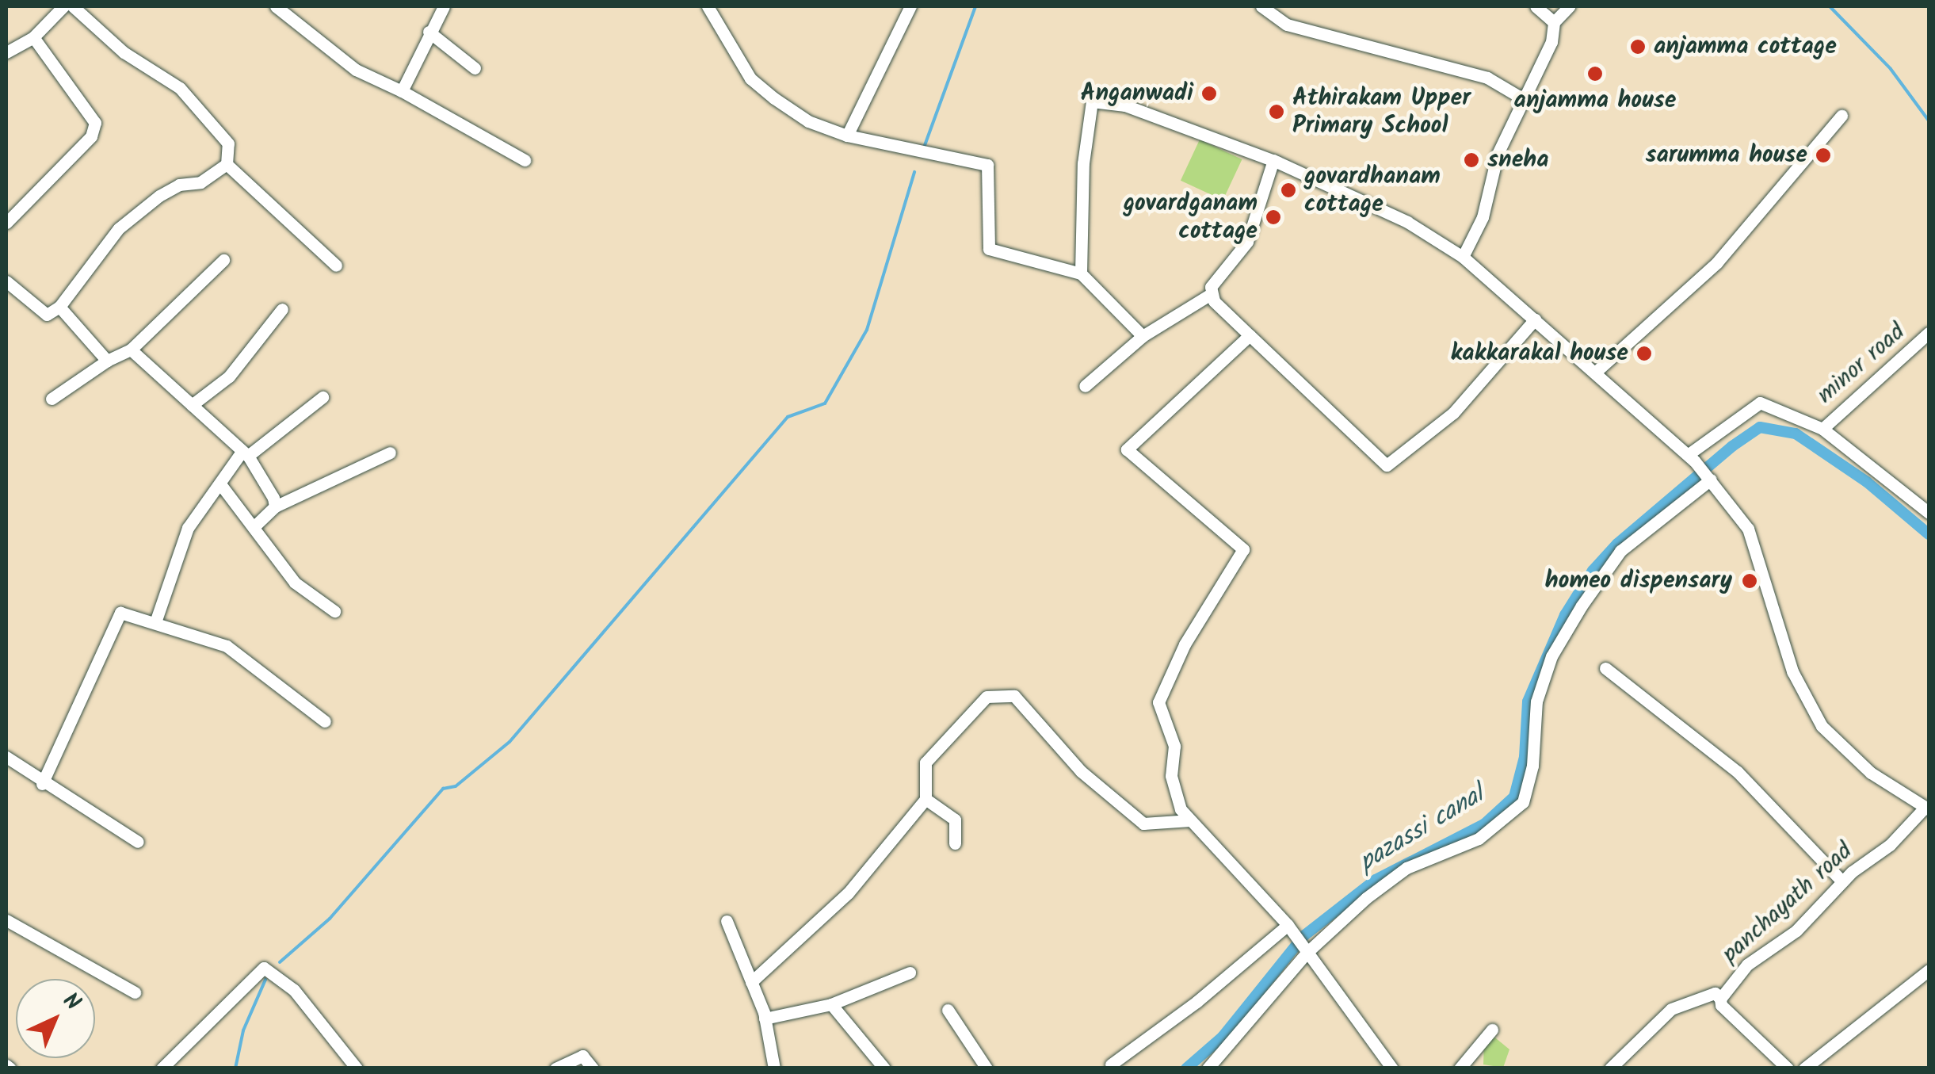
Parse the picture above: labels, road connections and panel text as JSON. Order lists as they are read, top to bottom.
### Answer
{
  "streets": {
    "street": ["minor road", "panchayath road"]
  },
  "water": ["pazassi canal"],
  "places": [
    "anjamma cottage",
    "anjamma house",
    "Anganwadi",
    "Athirakam Upper Primary School",
    "sarumma house",
    "sneha",
    "govardhanam cottage",
    "govardganam cottage",
    "kakkarakal house",
    "homeo dispensary"
  ],
  "north": "top right"
}
